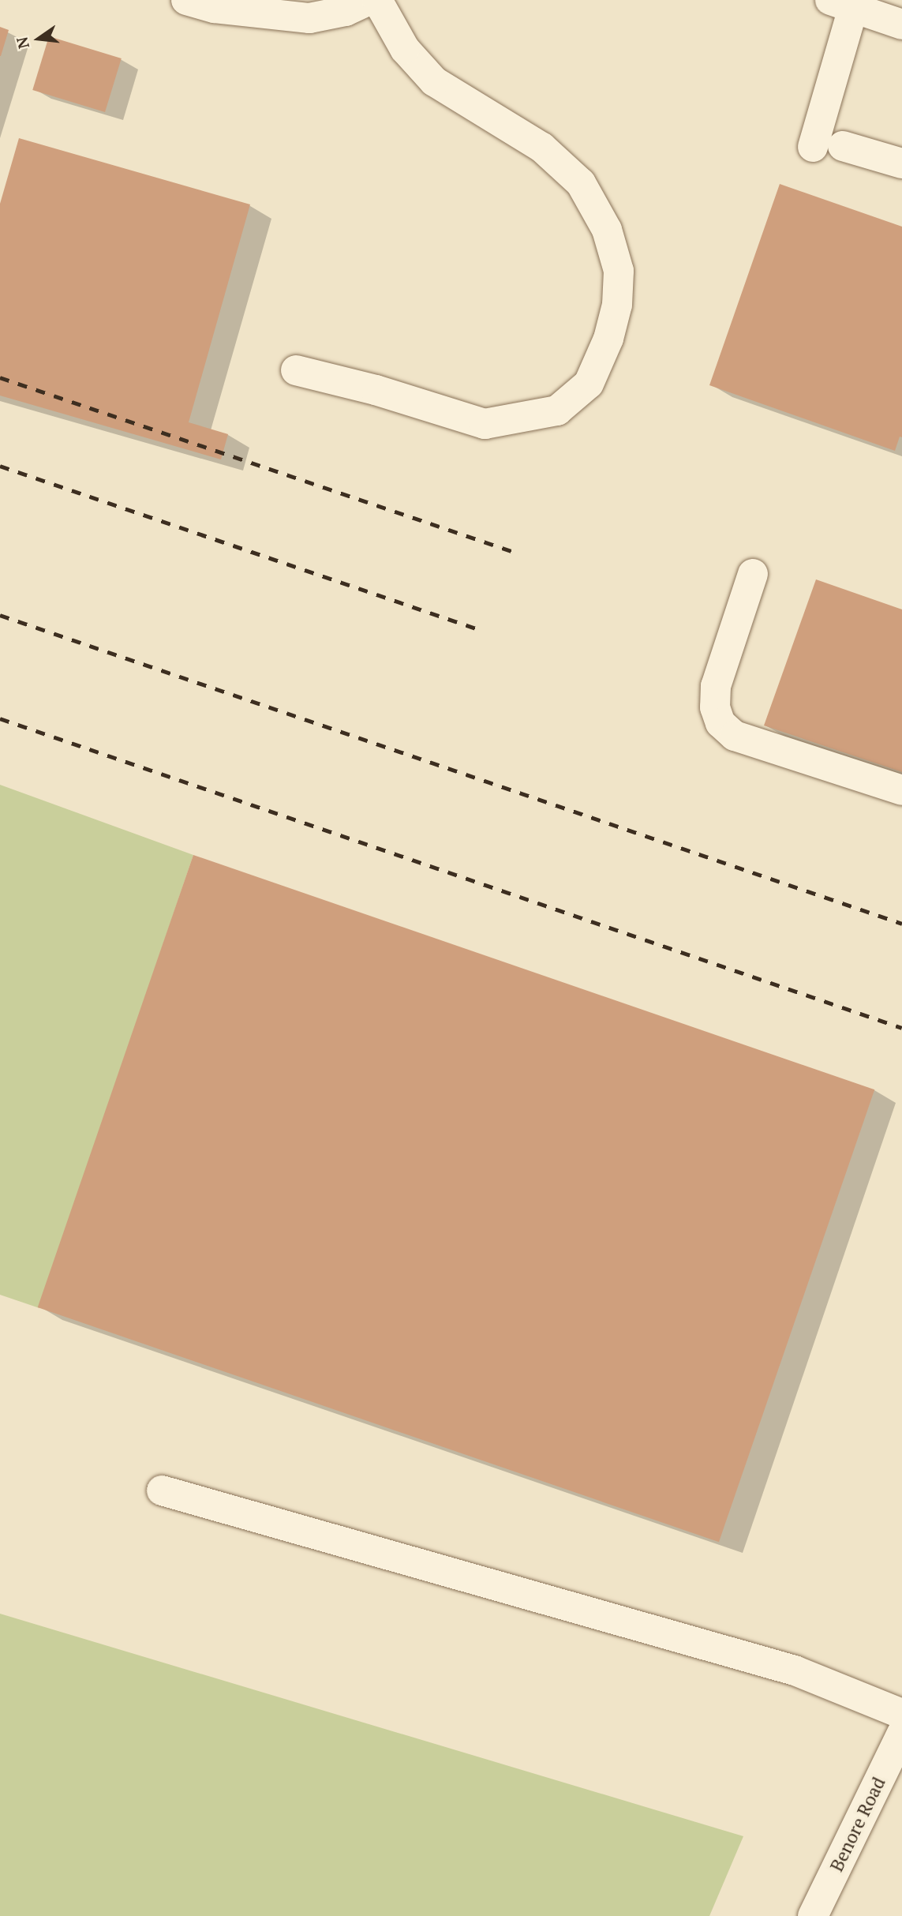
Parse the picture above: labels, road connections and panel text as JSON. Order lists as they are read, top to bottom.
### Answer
{
  "streets": {
    "street": ["Benore Road"]
  },
  "north": "left"
}
